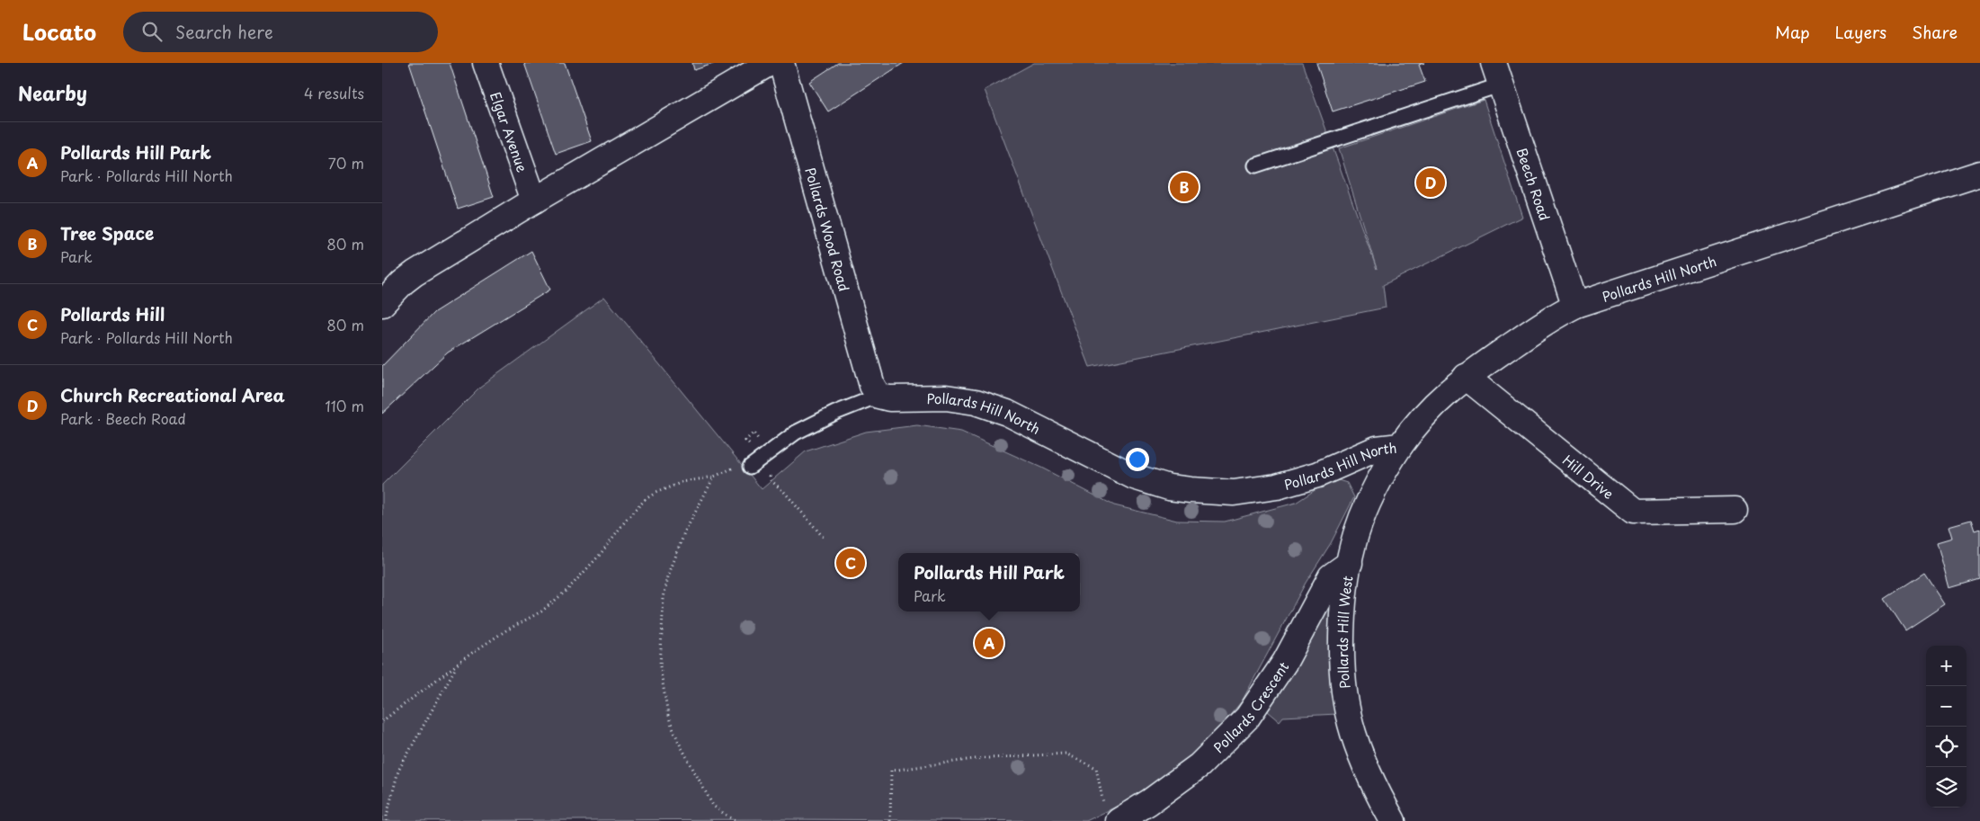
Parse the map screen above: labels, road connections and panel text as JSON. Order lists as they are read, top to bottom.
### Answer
{
  "streets": {
    "street": [
      "Elgar Avenue",
      "Beech Road",
      "Pollards Wood Road",
      "Pollards Hill North",
      "Hill Drive",
      "Pollards Hill West",
      "Pollards Crescent"
    ]
  },
  "crossings": [
    ["Beech Road", "Pollards Hill North"],
    ["Pollards Wood Road", "Pollards Hill North"],
    ["Pollards Hill North", "Hill Drive"],
    ["Pollards Hill North", "Pollards Hill West"],
    ["Pollards Hill West", "Pollards Crescent"]
  ],
  "page": {
    "header": "Locato",
    "search": "Search here",
    "nav": ["Map", "Layers", "Share"],
    "heading": ["Nearby", "4 results"],
    "list": [
      {
        "mark": "A",
        "name": "Pollards Hill Park",
        "note": "Park · Pollards Hill North",
        "value": "70 m"
      },
      {
        "mark": "B",
        "name": "Tree Space",
        "note": "Park",
        "value": "80 m"
      },
      {
        "mark": "C",
        "name": "Pollards Hill",
        "note": "Park · Pollards Hill North",
        "value": "80 m"
      },
      {
        "mark": "D",
        "name": "Church Recreational Area",
        "note": "Park · Beech Road",
        "value": "110 m"
      }
    ],
    "pins": [
      "D",
      "B",
      "C",
      "A"
    ],
    "popup": ["Pollards Hill Park", "Park"],
    "map_buttons": ["+", "−"]
  }
}
